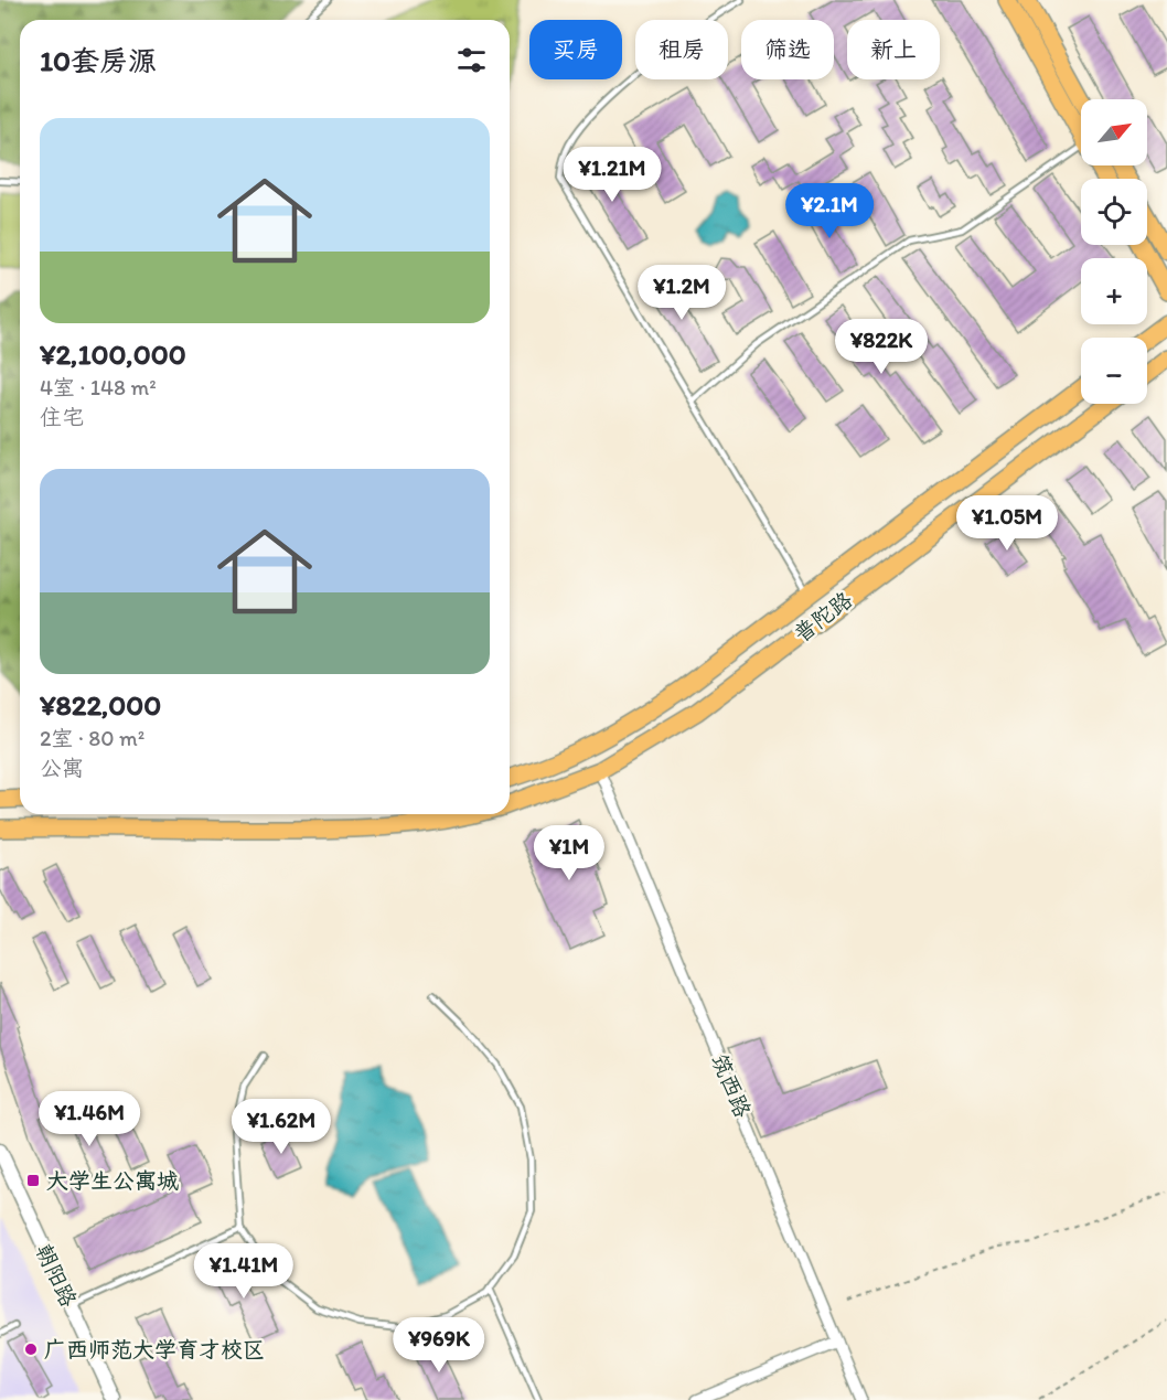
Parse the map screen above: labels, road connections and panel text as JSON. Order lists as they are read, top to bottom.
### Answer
{
  "streets": {
    "main road": ["普陀路"],
    "street": ["筑西路", "朝阳路"]
  },
  "crossings": [
    ["普陀路", "筑西路"]
  ],
  "places": {
    "transit": ["大学生公寓城"],
    "other": ["广西师范大学育才校区"]
  },
  "north": "top right",
  "page": {
    "chip": [
      "买房",
      "租房",
      "筛选",
      "新上"
    ],
    "heading": "10套房源",
    "map_buttons": ["+", "−"],
    "list": [
      {
        "name": "¥2,100,000",
        "note": "4室 · 148 m² · 住宅"
      },
      {
        "name": "¥822,000",
        "note": "2室 · 80 m² · 公寓"
      }
    ],
    "price": [
      "¥1.21M",
      "¥2.1M",
      "¥1.2M",
      "¥822K",
      "¥1.05M",
      "¥1M",
      "¥1.46M",
      "¥1.62M",
      "¥1.41M",
      "¥969K"
    ]
  }
}
